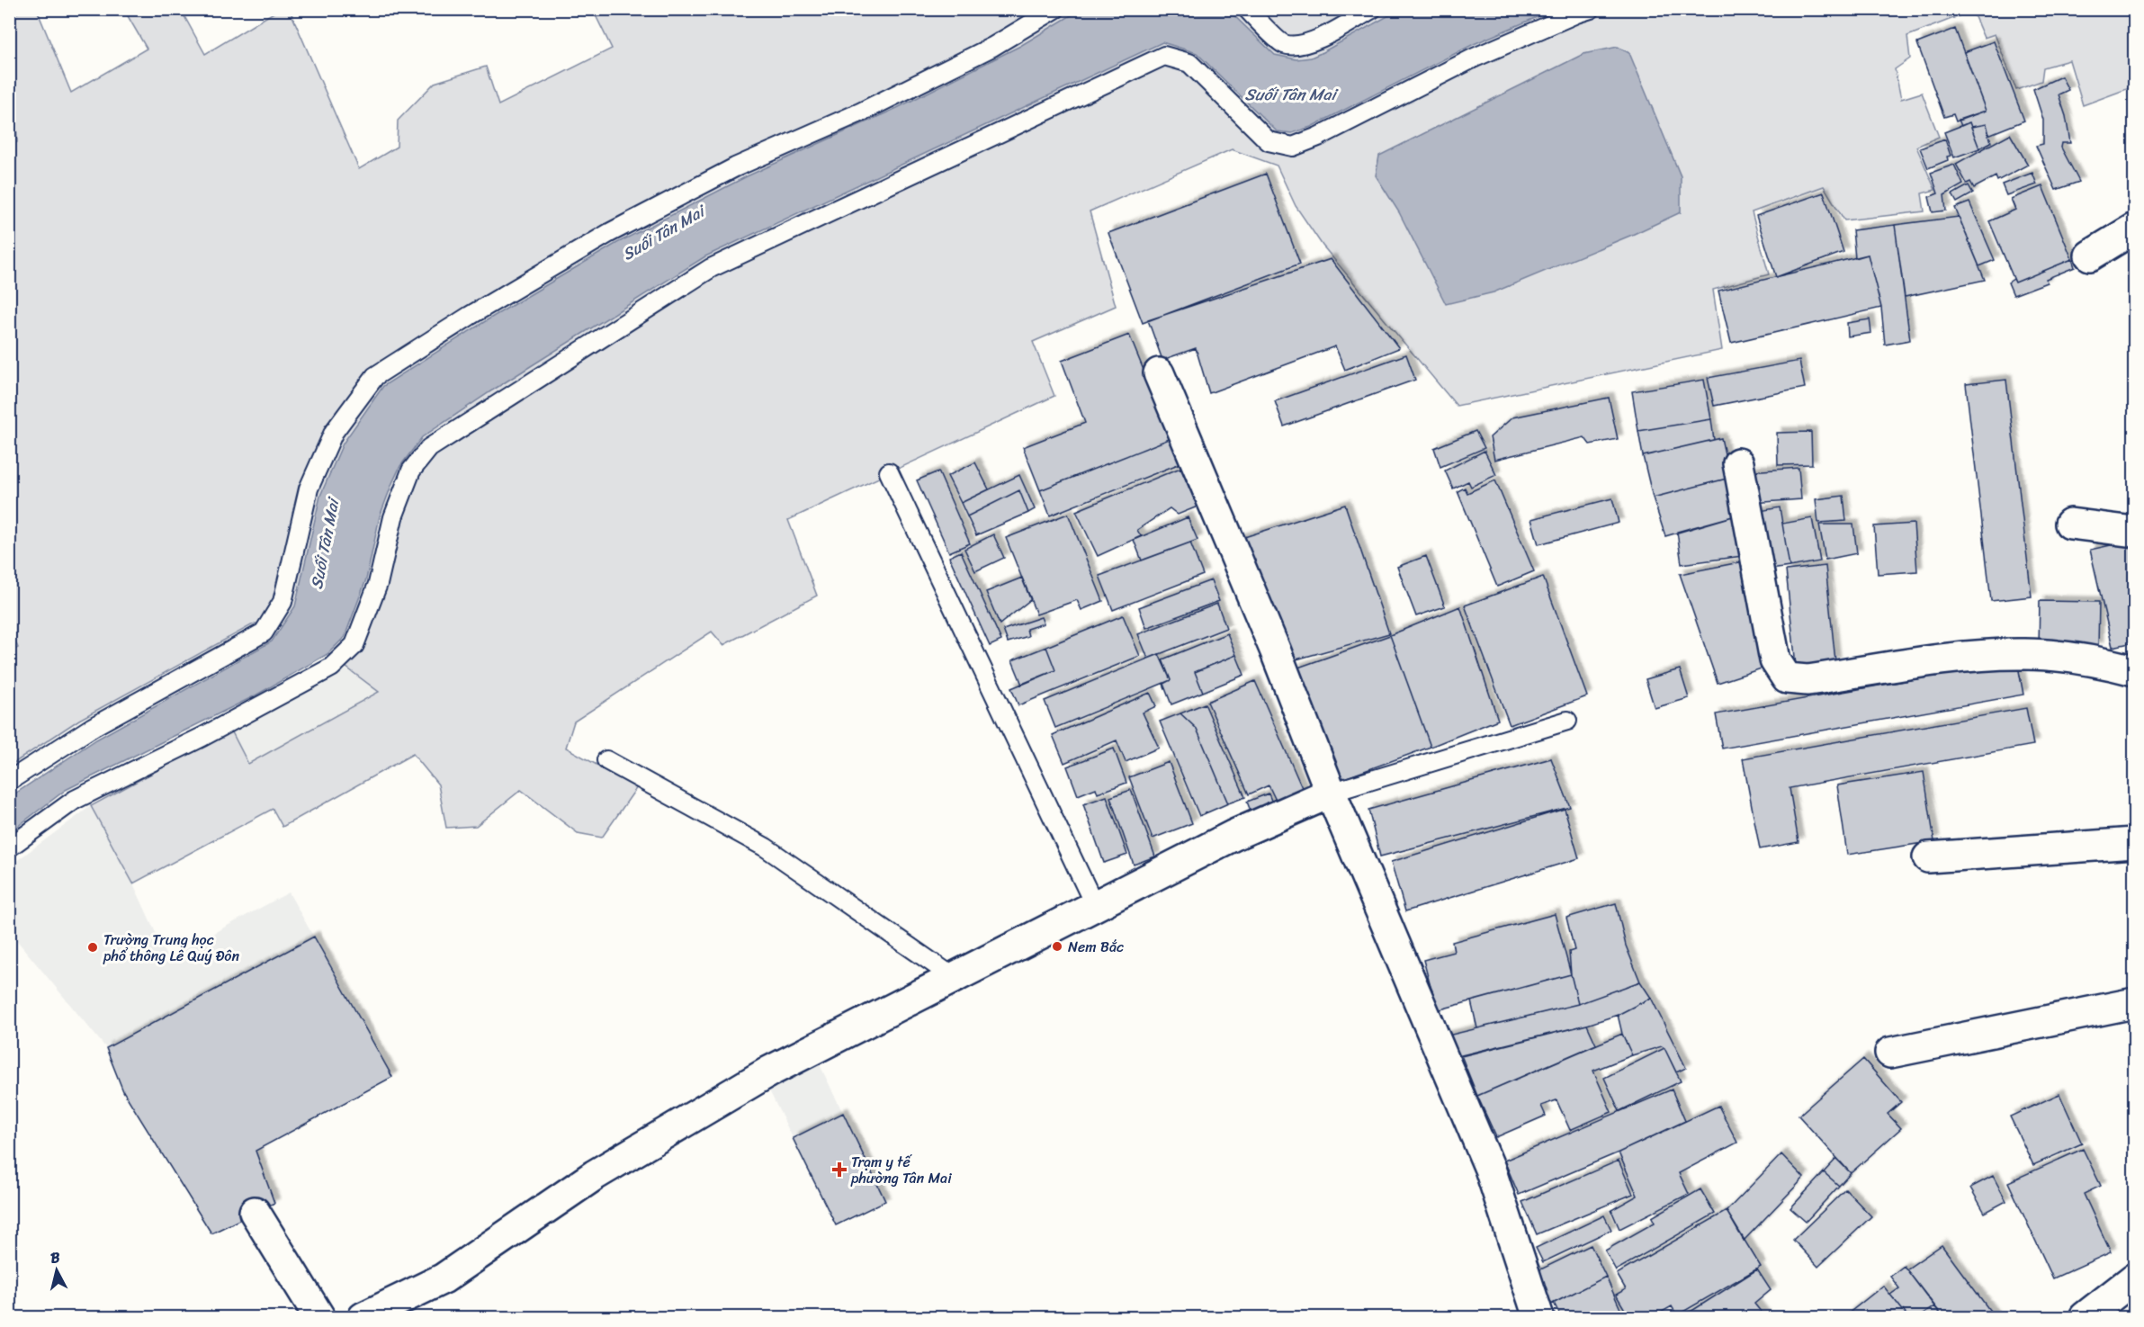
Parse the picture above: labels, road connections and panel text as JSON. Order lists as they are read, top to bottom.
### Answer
{
  "water": ["Suối Tân Mai"],
  "places": {
    "other": ["Nem Bắc", "Trường Trung học phổ thông Lê Quý Đôn"],
    "health": ["Trạm y tế phường Tân Mai"]
  },
  "north": "top"
}
